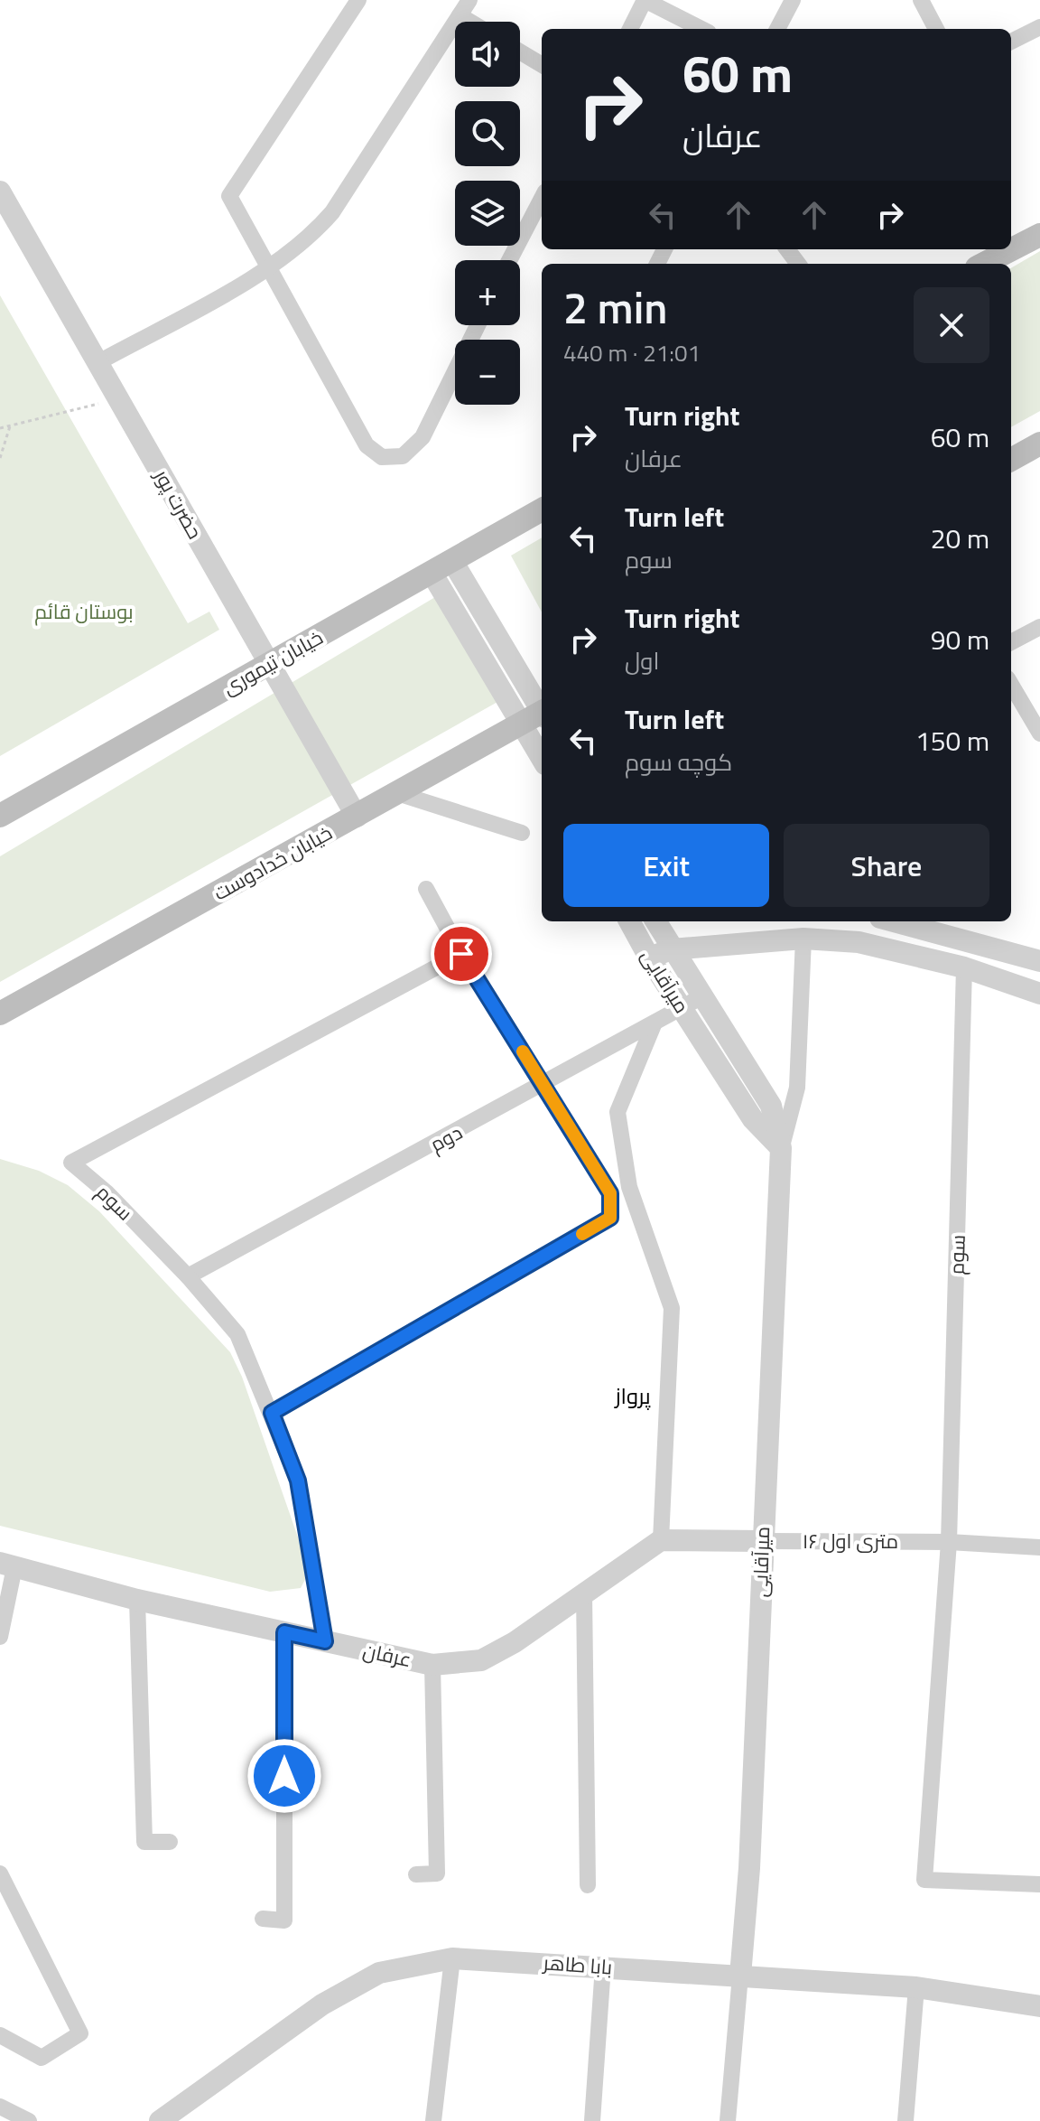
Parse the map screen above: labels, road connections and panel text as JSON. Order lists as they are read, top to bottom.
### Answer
{
  "streets": {
    "main road": ["خیابان تیموری", "خیابان خدادوست"],
    "street": [
      "حضرت پور",
      "میرآقایی",
      "دوم",
      "سوم",
      "۱۶ متری اول",
      "عرفان",
      "بابا طاهر"
    ]
  },
  "crossings": [
    ["حضرت پور", "خیابان تیموری"],
    ["حضرت پور", "خیابان خدادوست"],
    ["میرآقایی", "دوم"],
    ["میرآقایی", "۱۶ متری اول"],
    ["میرآقایی", "بابا طاهر"],
    ["دوم", "سوم"],
    ["سوم", "۱۶ متری اول"],
    ["سوم", "عرفان"],
    ["۱۶ متری اول", "عرفان"]
  ],
  "districts": ["پرواز"],
  "parks": ["بوستان قائم"],
  "page": {
    "map_buttons": ["+", "−"],
    "turn": ["60 m", "عرفان"],
    "heading": ["2 min", "440 m · 21:01"],
    "list": [
      {
        "name": "Turn right",
        "note": "عرفان",
        "value": "60 m"
      },
      {
        "name": "Turn left",
        "note": "سوم",
        "value": "20 m"
      },
      {
        "name": "Turn right",
        "note": "اول",
        "value": "90 m"
      },
      {
        "name": "Turn left",
        "note": "کوچه سوم",
        "value": "150 m"
      }
    ],
    "buttons": ["Exit", "Share"]
  }
}
